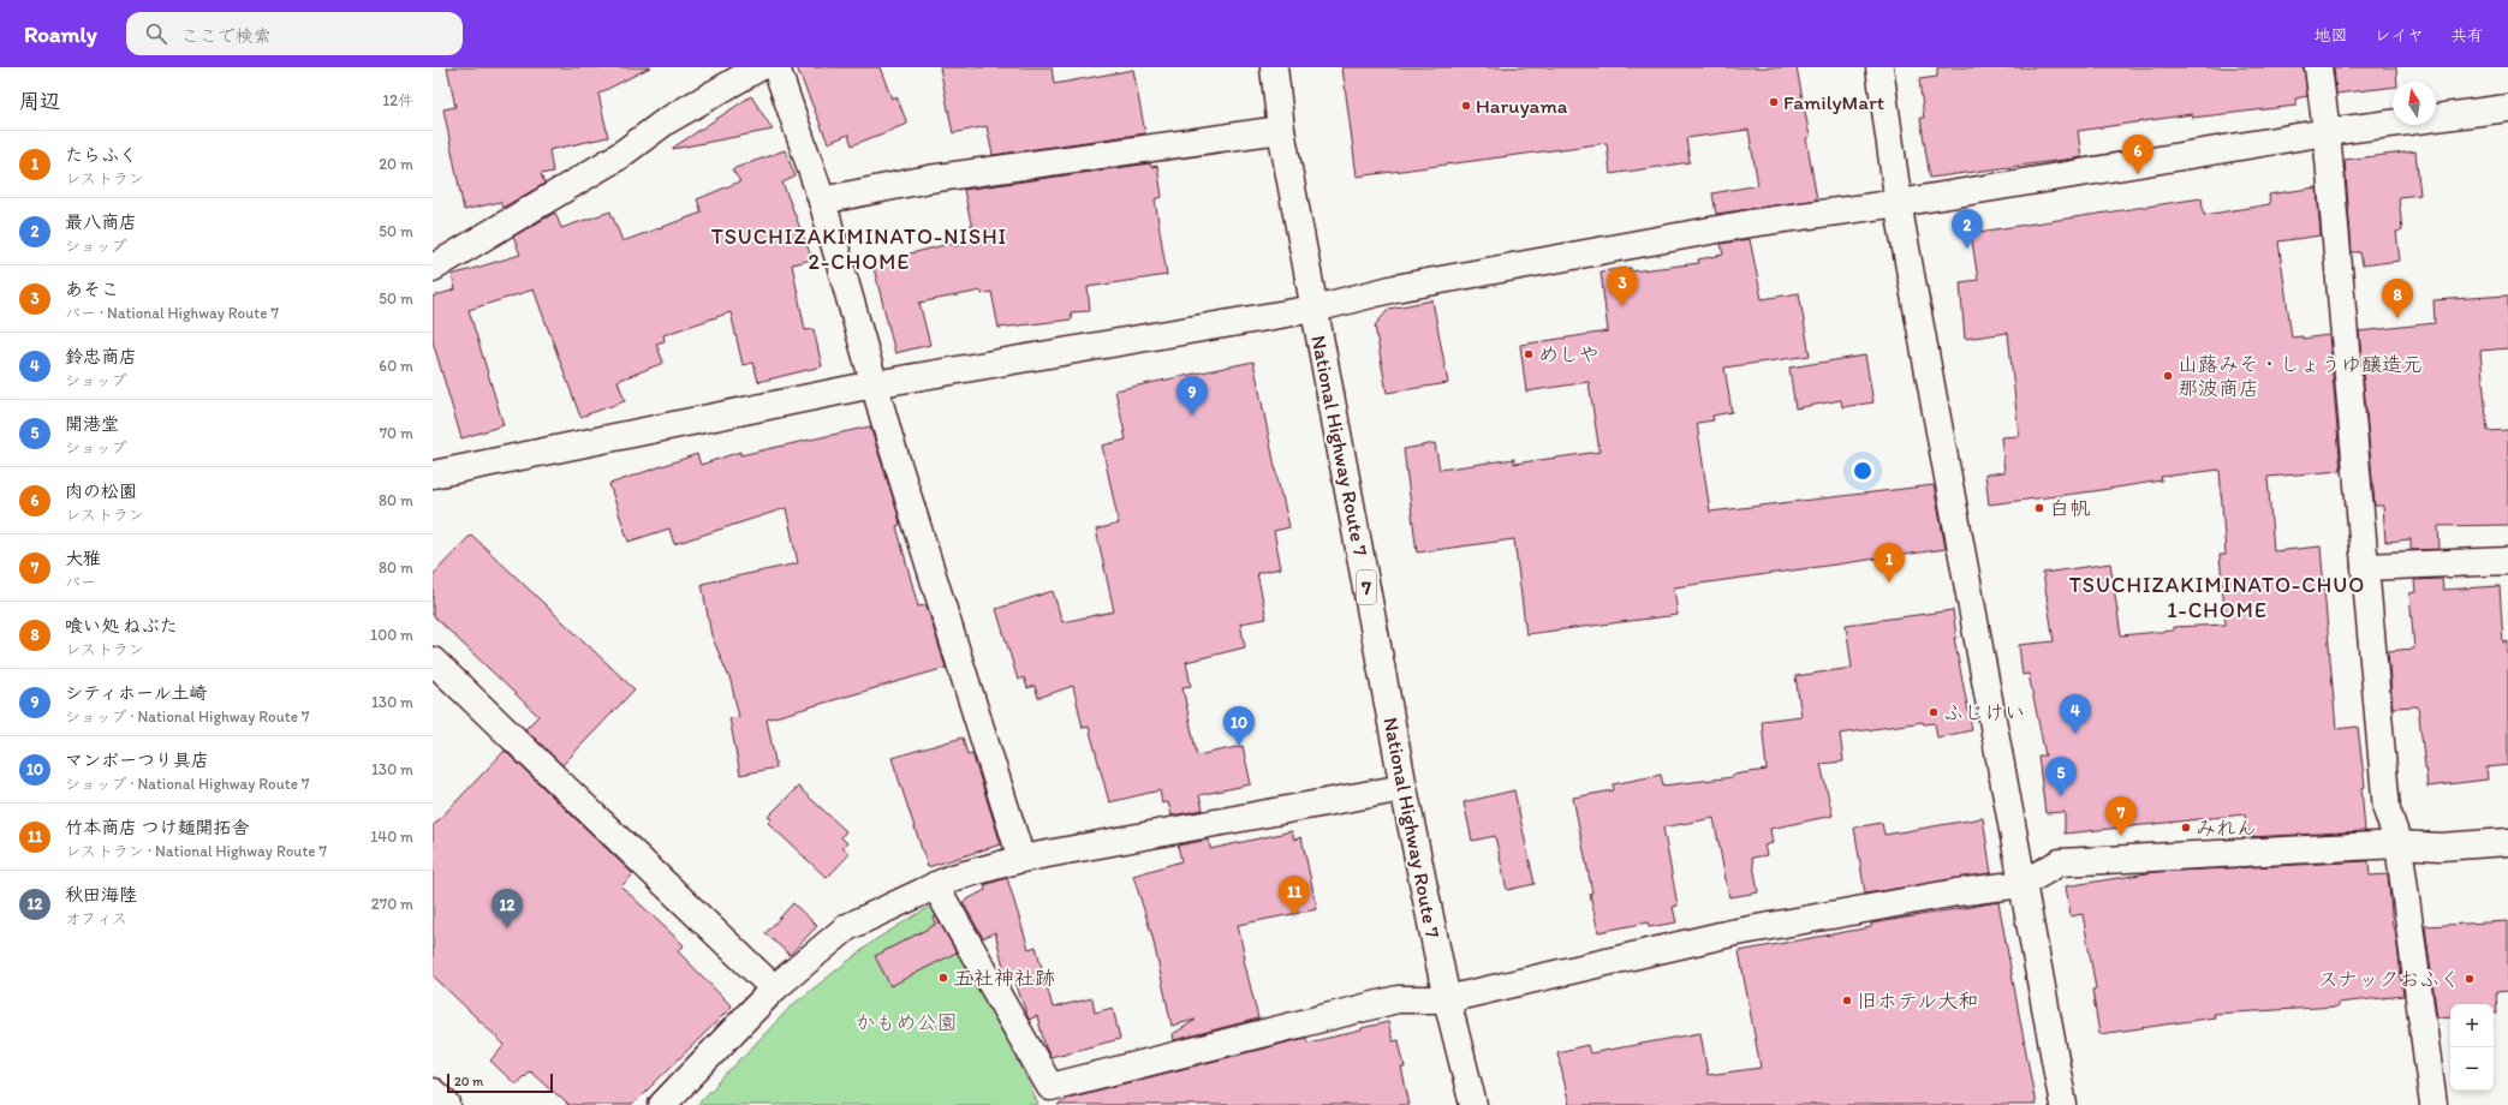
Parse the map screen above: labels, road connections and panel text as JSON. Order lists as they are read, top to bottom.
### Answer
{
  "streets": {
    "main road": ["National Highway Route 7", "7"]
  },
  "districts": ["TSUCHIZAKIMINATO-NISHI 2-CHOME", "TSUCHIZAKIMINATO-CHUO 1-CHOME"],
  "parks": ["かもめ公園"],
  "places": [
    "FamilyMart",
    "Haruyama",
    "めしや",
    "山蕗みそ・しょうゆ醸造元 那波商店",
    "白帆",
    "ふじけい",
    "みれん",
    "五社神社跡",
    "スナックおふく",
    "旧ホテル大和"
  ],
  "scale_bar": "20 m",
  "north": "top",
  "page": {
    "header": "Roamly",
    "search": "ここで検索",
    "nav": ["地図", "レイヤ", "共有"],
    "heading": ["周辺", "12件"],
    "list": [
      {
        "mark": "1",
        "name": "たらふく",
        "note": "レストラン",
        "value": "20 m"
      },
      {
        "mark": "2",
        "name": "最八商店",
        "note": "ショップ",
        "value": "50 m"
      },
      {
        "mark": "3",
        "name": "あそこ",
        "note": "バー · National Highway Route 7",
        "value": "50 m"
      },
      {
        "mark": "4",
        "name": "鈴忠商店",
        "note": "ショップ",
        "value": "60 m"
      },
      {
        "mark": "5",
        "name": "開港堂",
        "note": "ショップ",
        "value": "70 m"
      },
      {
        "mark": "6",
        "name": "肉の松園",
        "note": "レストラン",
        "value": "80 m"
      },
      {
        "mark": "7",
        "name": "大雅",
        "note": "バー",
        "value": "80 m"
      },
      {
        "mark": "8",
        "name": "喰い処 ねぶた",
        "note": "レストラン",
        "value": "100 m"
      },
      {
        "mark": "9",
        "name": "シティホール土崎",
        "note": "ショップ · National Highway Route 7",
        "value": "130 m"
      },
      {
        "mark": "10",
        "name": "マンボーつり具店",
        "note": "ショップ · National Highway Route 7",
        "value": "130 m"
      },
      {
        "mark": "11",
        "name": "竹本商店 つけ麺開拓舎",
        "note": "レストラン · National Highway Route 7",
        "value": "140 m"
      },
      {
        "mark": "12",
        "name": "秋田海陸",
        "note": "オフィス",
        "value": "270 m"
      }
    ],
    "pins": [
      "6",
      "2",
      "3",
      "8",
      "9",
      "1",
      "4",
      "10",
      "5",
      "7",
      "11",
      "12"
    ],
    "map_buttons": ["+", "−"],
    "scale": "20 m"
  }
}
